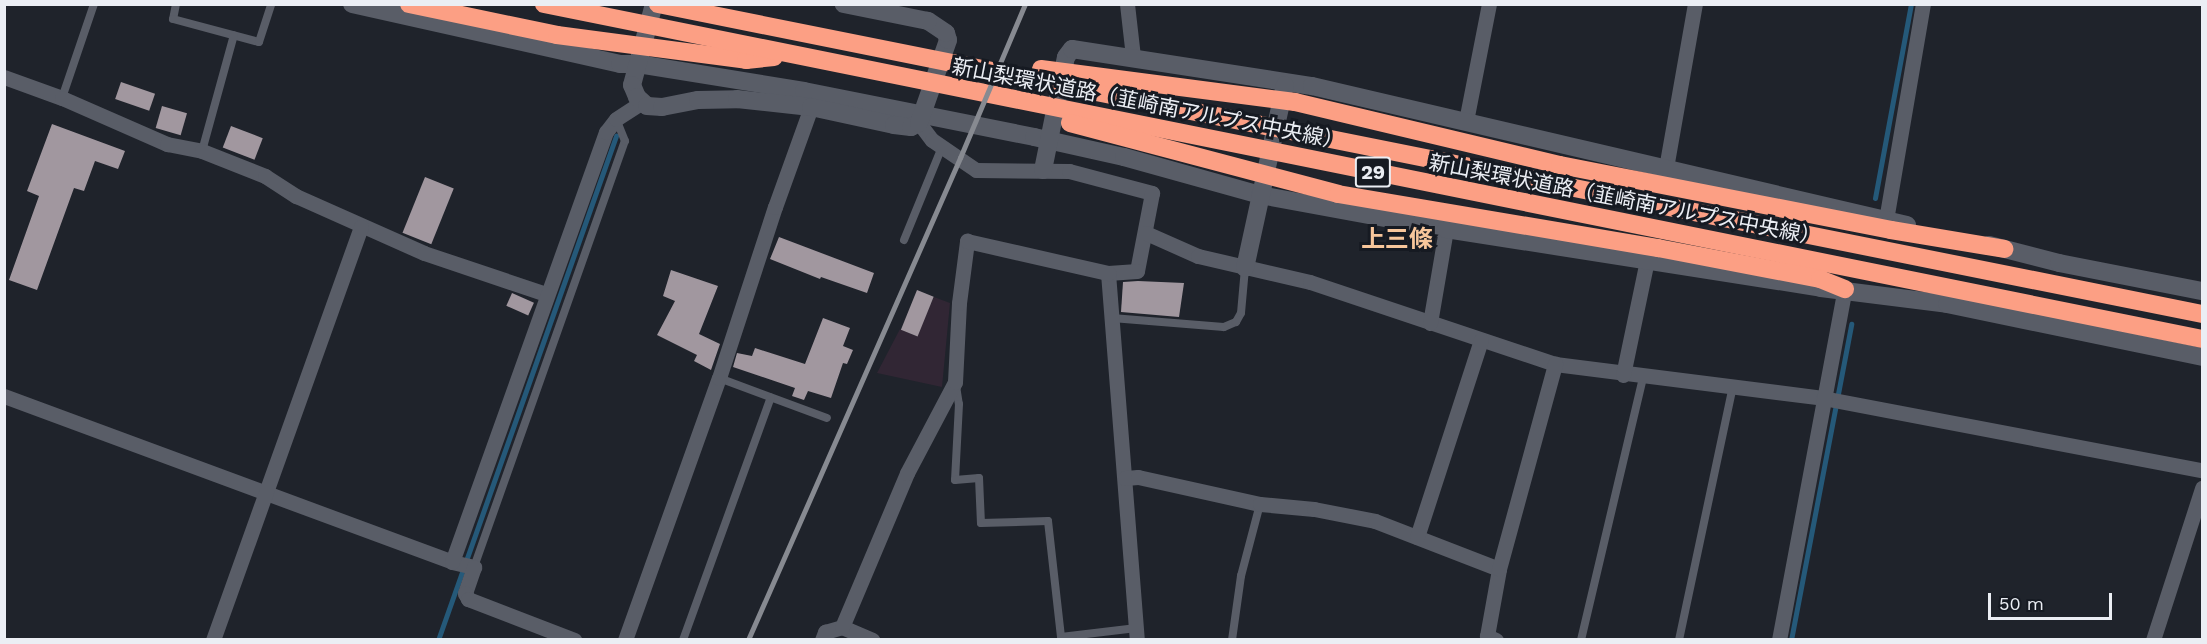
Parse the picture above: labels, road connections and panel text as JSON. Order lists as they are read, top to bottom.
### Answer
{
  "streets": {
    "highway": ["新山梨環状道路（韮崎南アルプス中央線）", "29"]
  },
  "districts": ["上三條"],
  "scale_bar": "50 m"
}
